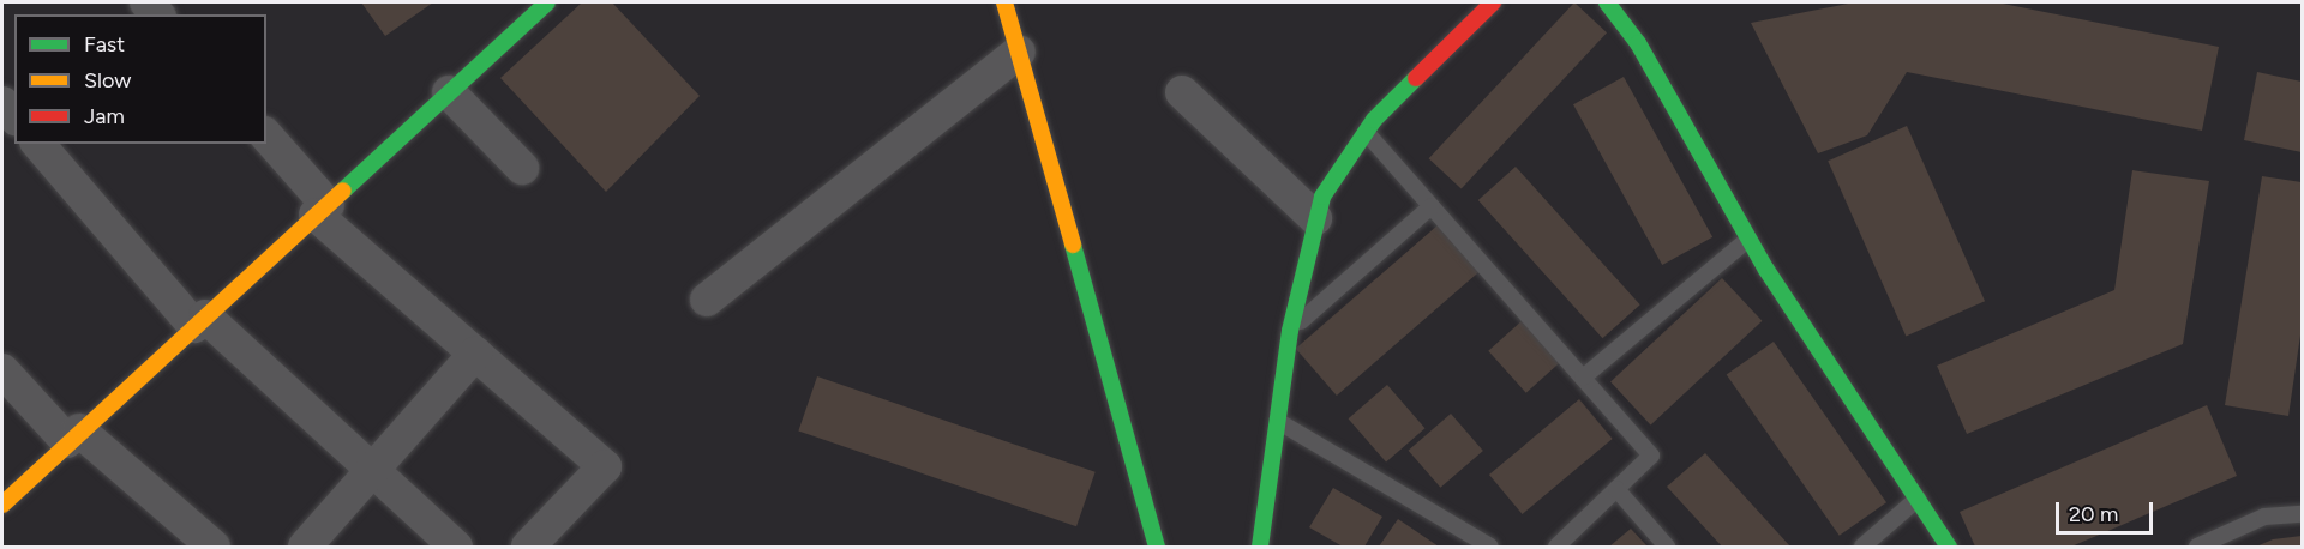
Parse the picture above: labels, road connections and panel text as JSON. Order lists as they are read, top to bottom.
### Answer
{
  "legend": ["Fast", "Slow", "Jam"],
  "scale_bar": "20 m"
}
